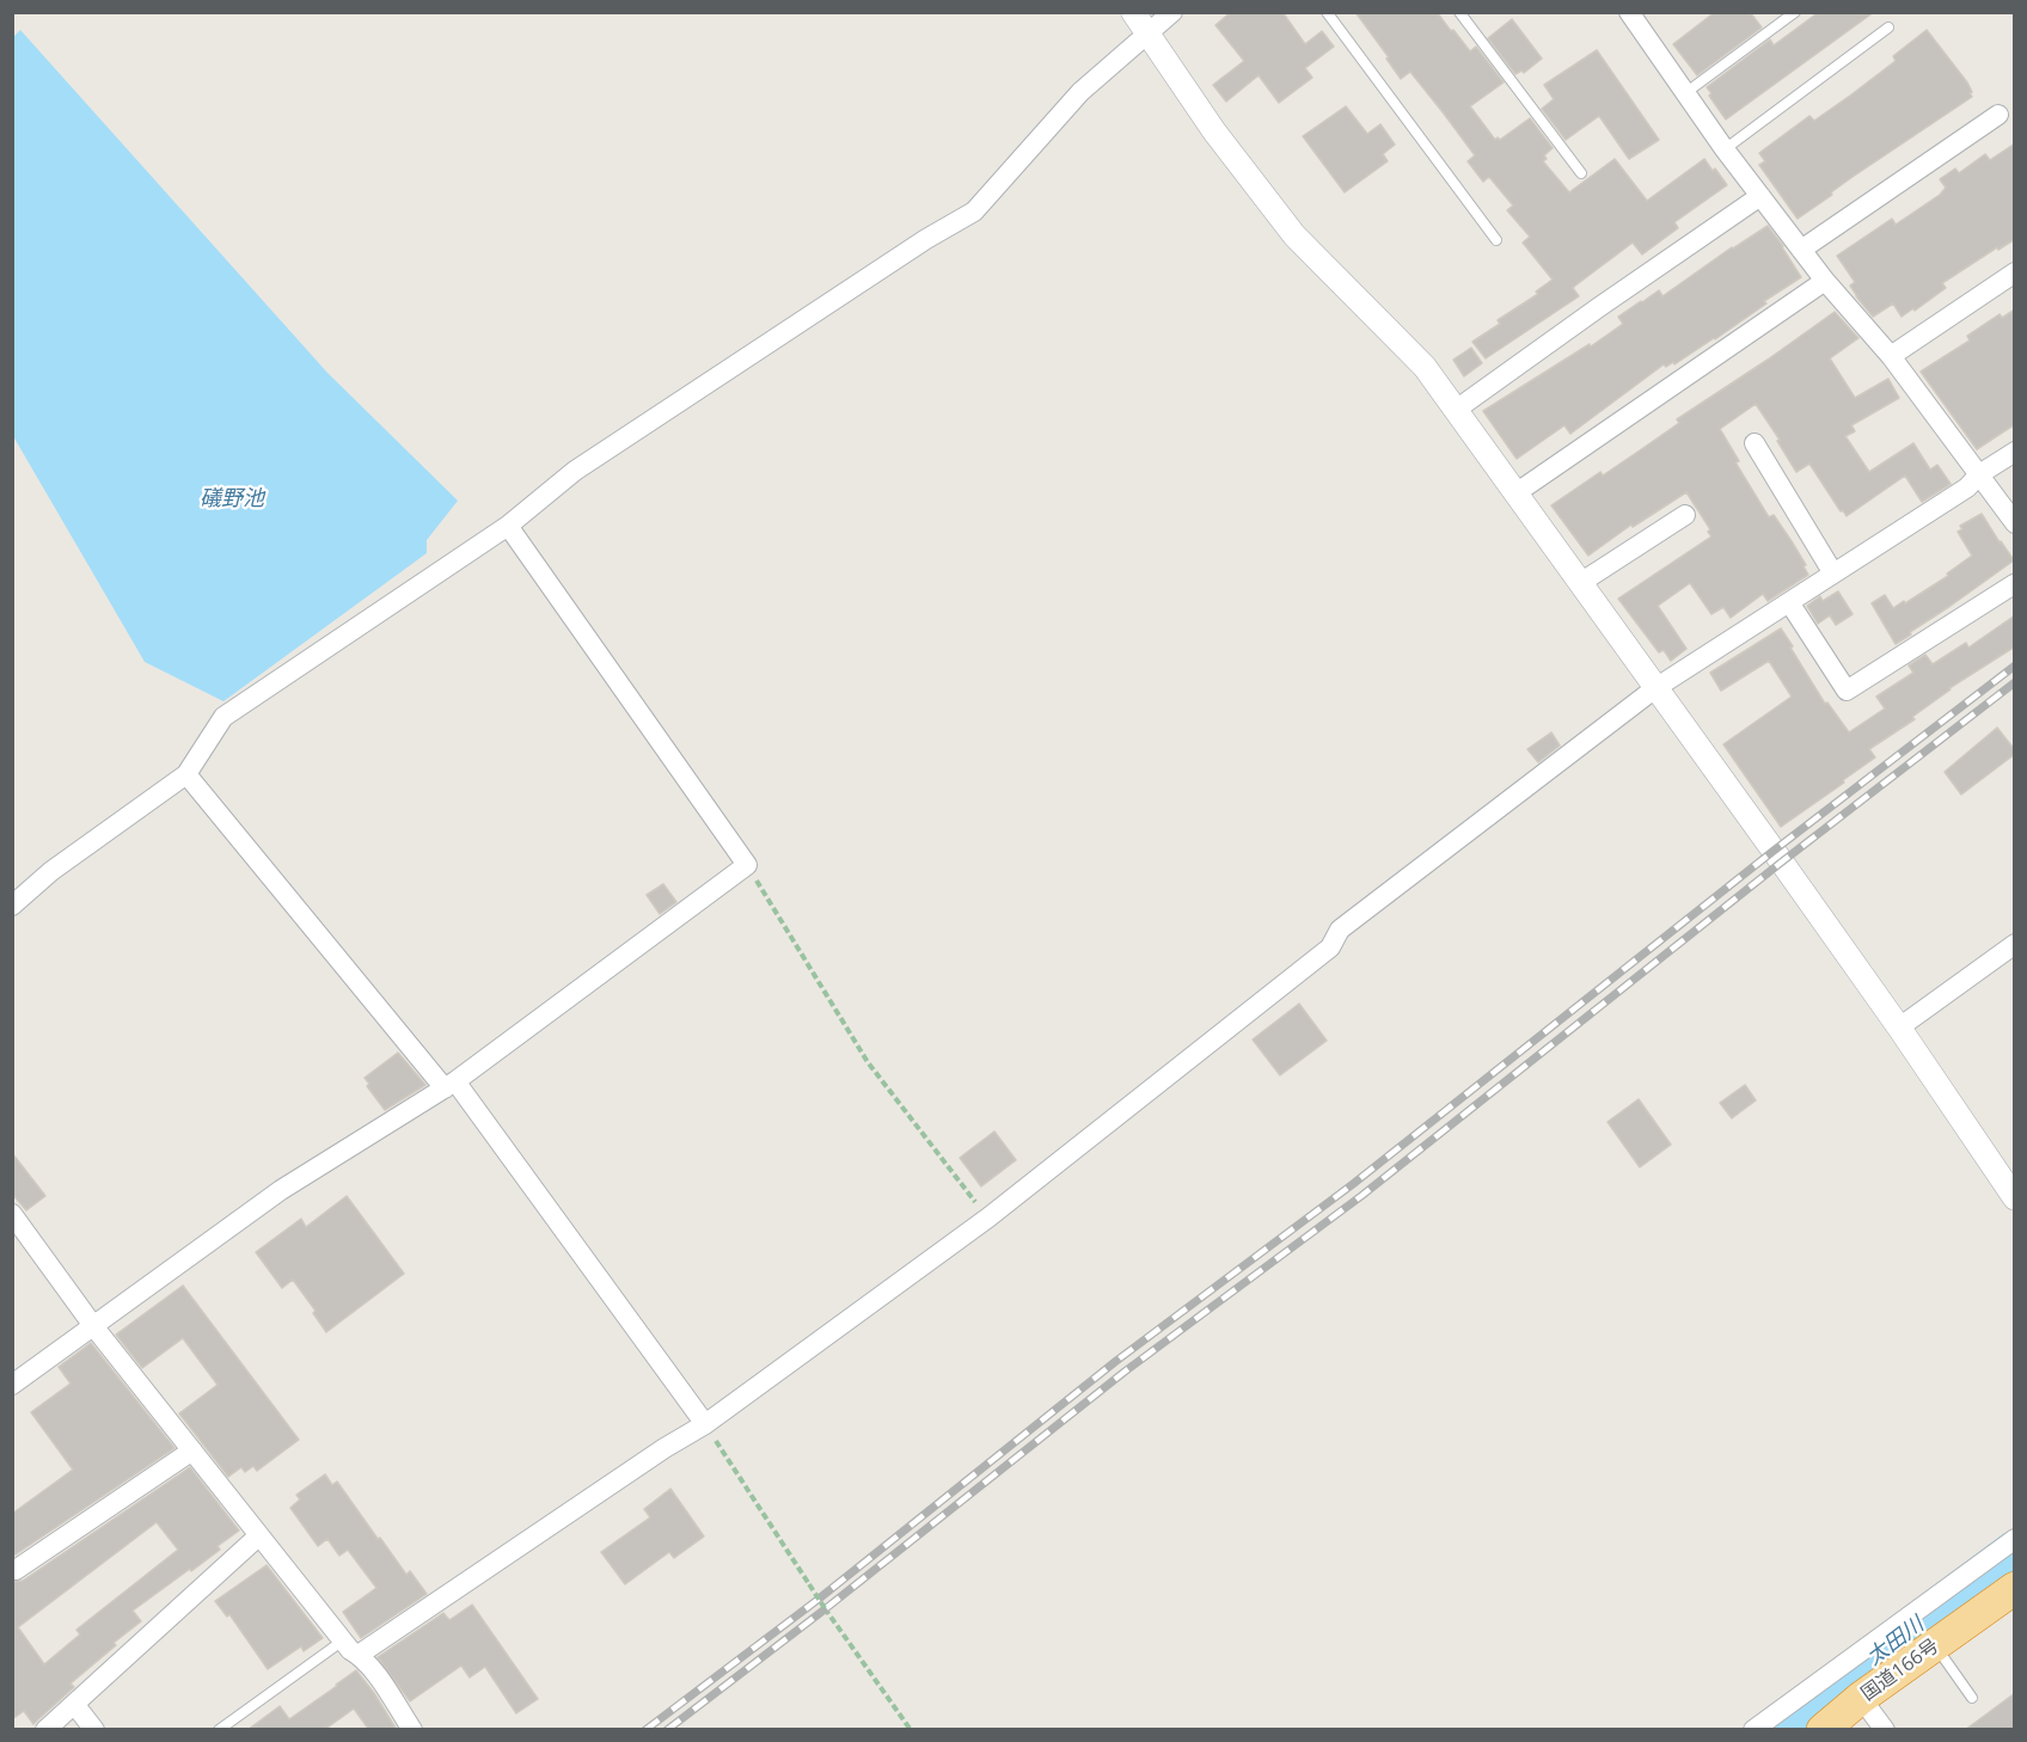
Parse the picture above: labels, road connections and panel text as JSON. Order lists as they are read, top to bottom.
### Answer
{
  "streets": {
    "highway": ["国道166号"]
  },
  "water": ["礒野池", "太田川"]
}
